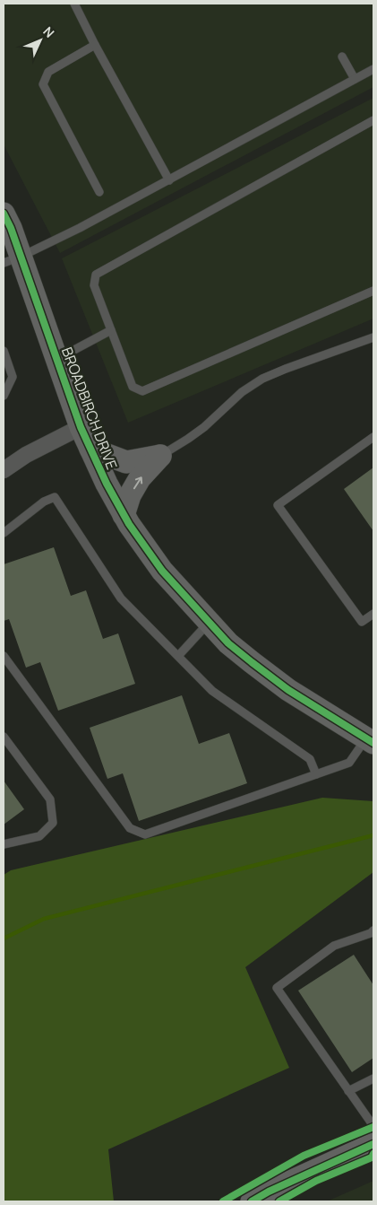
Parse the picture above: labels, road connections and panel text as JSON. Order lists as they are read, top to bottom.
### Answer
{
  "streets": {
    "street": ["BROADBIRCH DRIVE"]
  },
  "north": "top right"
}
